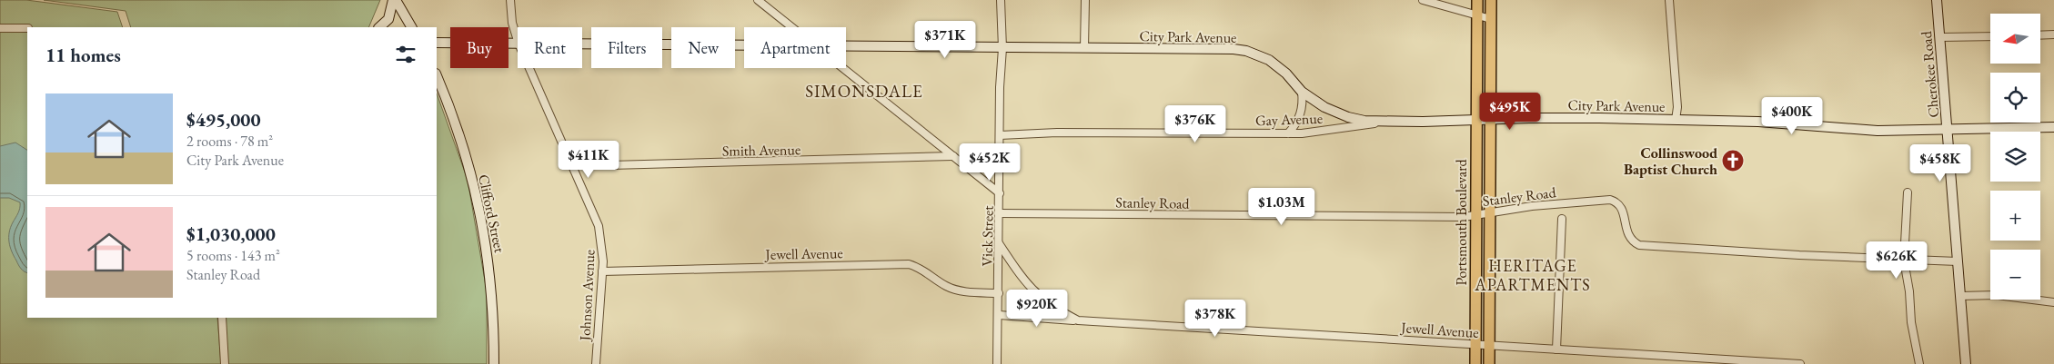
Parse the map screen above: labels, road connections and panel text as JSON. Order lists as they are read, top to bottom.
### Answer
{
  "streets": {
    "main road": ["Portsmouth Boulevard"],
    "street": [
      "City Park Avenue",
      "Cherokee Road",
      "Gay Avenue",
      "Smith Avenue",
      "Stanley Road",
      "Clifford Street",
      "Vick Street",
      "Jewell Avenue",
      "Johnson Avenue"
    ]
  },
  "crossings": [
    ["City Park Avenue", "Cherokee Road"],
    ["City Park Avenue", "Gay Avenue"],
    ["City Park Avenue", "Portsmouth Boulevard"],
    ["City Park Avenue", "Vick Street"],
    ["Cherokee Road", "Stanley Road"],
    ["Gay Avenue", "Vick Street"],
    ["Smith Avenue", "Johnson Avenue"],
    ["Stanley Road", "Portsmouth Boulevard"],
    ["Stanley Road", "Vick Street"],
    ["Portsmouth Boulevard", "Jewell Avenue"],
    ["Vick Street", "Jewell Avenue"],
    ["Jewell Avenue", "Johnson Avenue"]
  ],
  "districts": ["SIMONSDALE", "HERITAGE APARTMENTS"],
  "places": {
    "church": ["Collinswood Baptist Church"]
  },
  "north": "left",
  "page": {
    "map_buttons": ["+", "−"],
    "price": [
      "$371K",
      "$495K",
      "$400K",
      "$376K",
      "$411K",
      "$452K",
      "$458K",
      "$1.03M",
      "$626K",
      "$920K",
      "$378K"
    ],
    "chip": [
      "Buy",
      "Rent",
      "Filters",
      "New",
      "Apartment"
    ],
    "heading": "11 homes",
    "list": [
      {
        "name": "$495,000",
        "note": "2 rooms · 78 m² · City Park Avenue"
      },
      {
        "name": "$1,030,000",
        "note": "5 rooms · 143 m² · Stanley Road"
      }
    ]
  }
}
